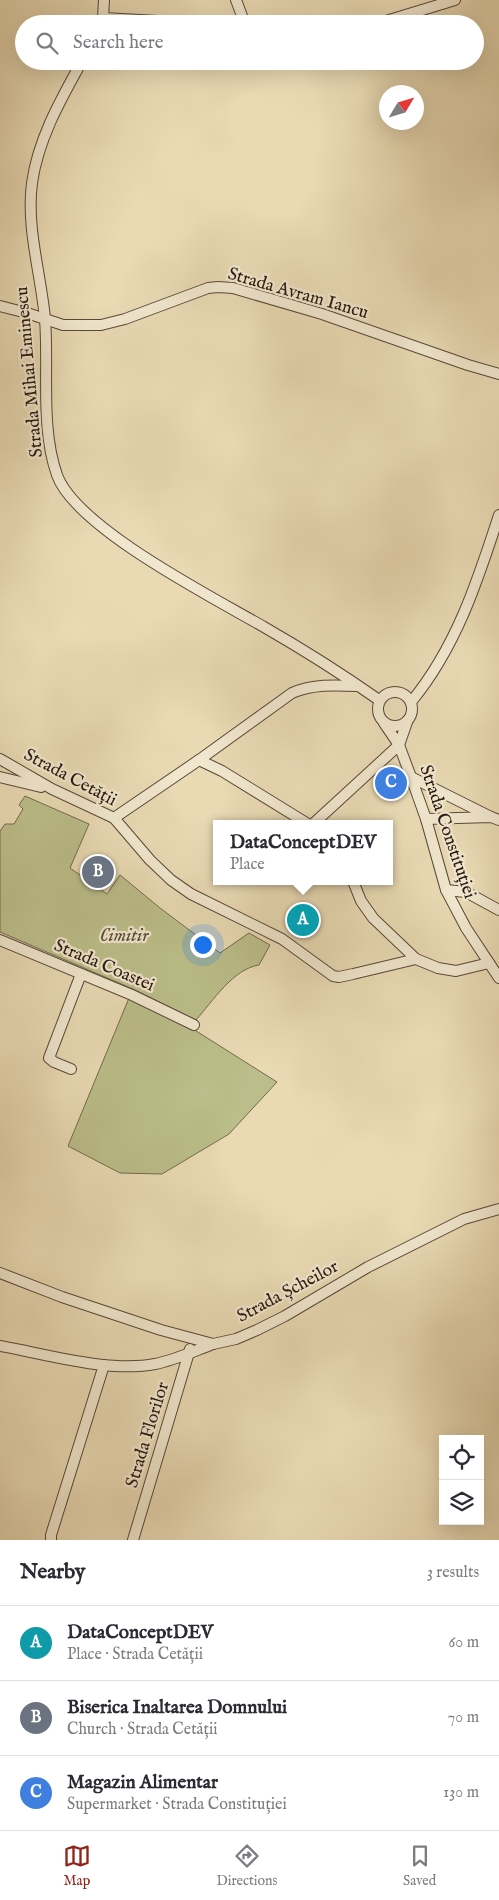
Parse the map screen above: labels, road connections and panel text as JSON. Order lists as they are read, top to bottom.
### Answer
{
  "streets": {
    "street": [
      "Strada Avram Iancu",
      "Strada Mihai Eminescu",
      "Strada Cetății",
      "Strada Constituției",
      "Strada Coastei",
      "Strada Șcheilor",
      "Strada Florilor"
    ]
  },
  "crossings": [
    ["Strada Avram Iancu", "Strada Mihai Eminescu"],
    ["Strada Mihai Eminescu", "Strada Constituției"],
    ["Strada Șcheilor", "Strada Florilor"]
  ],
  "parks": ["Cimitir"],
  "north": "top right",
  "page": {
    "search": "Search here",
    "pins": ["C", "B", "A"],
    "popup": ["DataConceptDEV", "Place"],
    "heading": ["Nearby", "3 results"],
    "list": [
      {
        "mark": "A",
        "name": "DataConceptDEV",
        "note": "Place · Strada Cetății",
        "value": "60 m"
      },
      {
        "mark": "B",
        "name": "Biserica Inaltarea Domnului",
        "note": "Church · Strada Cetății",
        "value": "70 m"
      },
      {
        "mark": "C",
        "name": "Magazin Alimentar",
        "note": "Supermarket · Strada Constituției",
        "value": "130 m"
      }
    ],
    "nav": ["Map", "Directions", "Saved"]
  }
}
